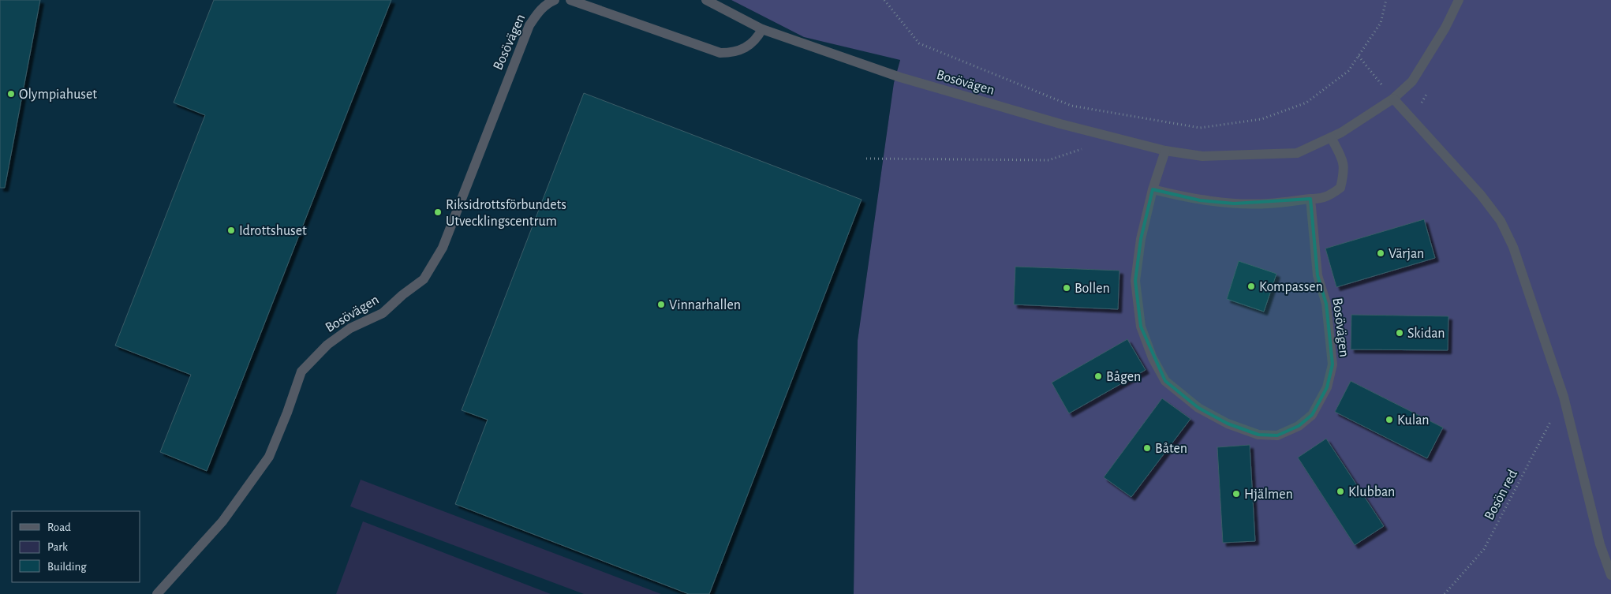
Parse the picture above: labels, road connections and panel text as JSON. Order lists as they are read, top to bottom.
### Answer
{
  "streets": {
    "street": ["Bosövägen"],
    "path": ["Bosön red"]
  },
  "places": [
    "Olympiahuset",
    "Riksidrottsförbundets Utvecklingscentrum",
    "Idrottshuset",
    "Värjan",
    "Kompassen",
    "Bollen",
    "Vinnarhallen",
    "Skidan",
    "Bågen",
    "Kulan",
    "Båten",
    "Klubban",
    "Hjälmen"
  ],
  "legend": ["Road", "Park", "Building"]
}
